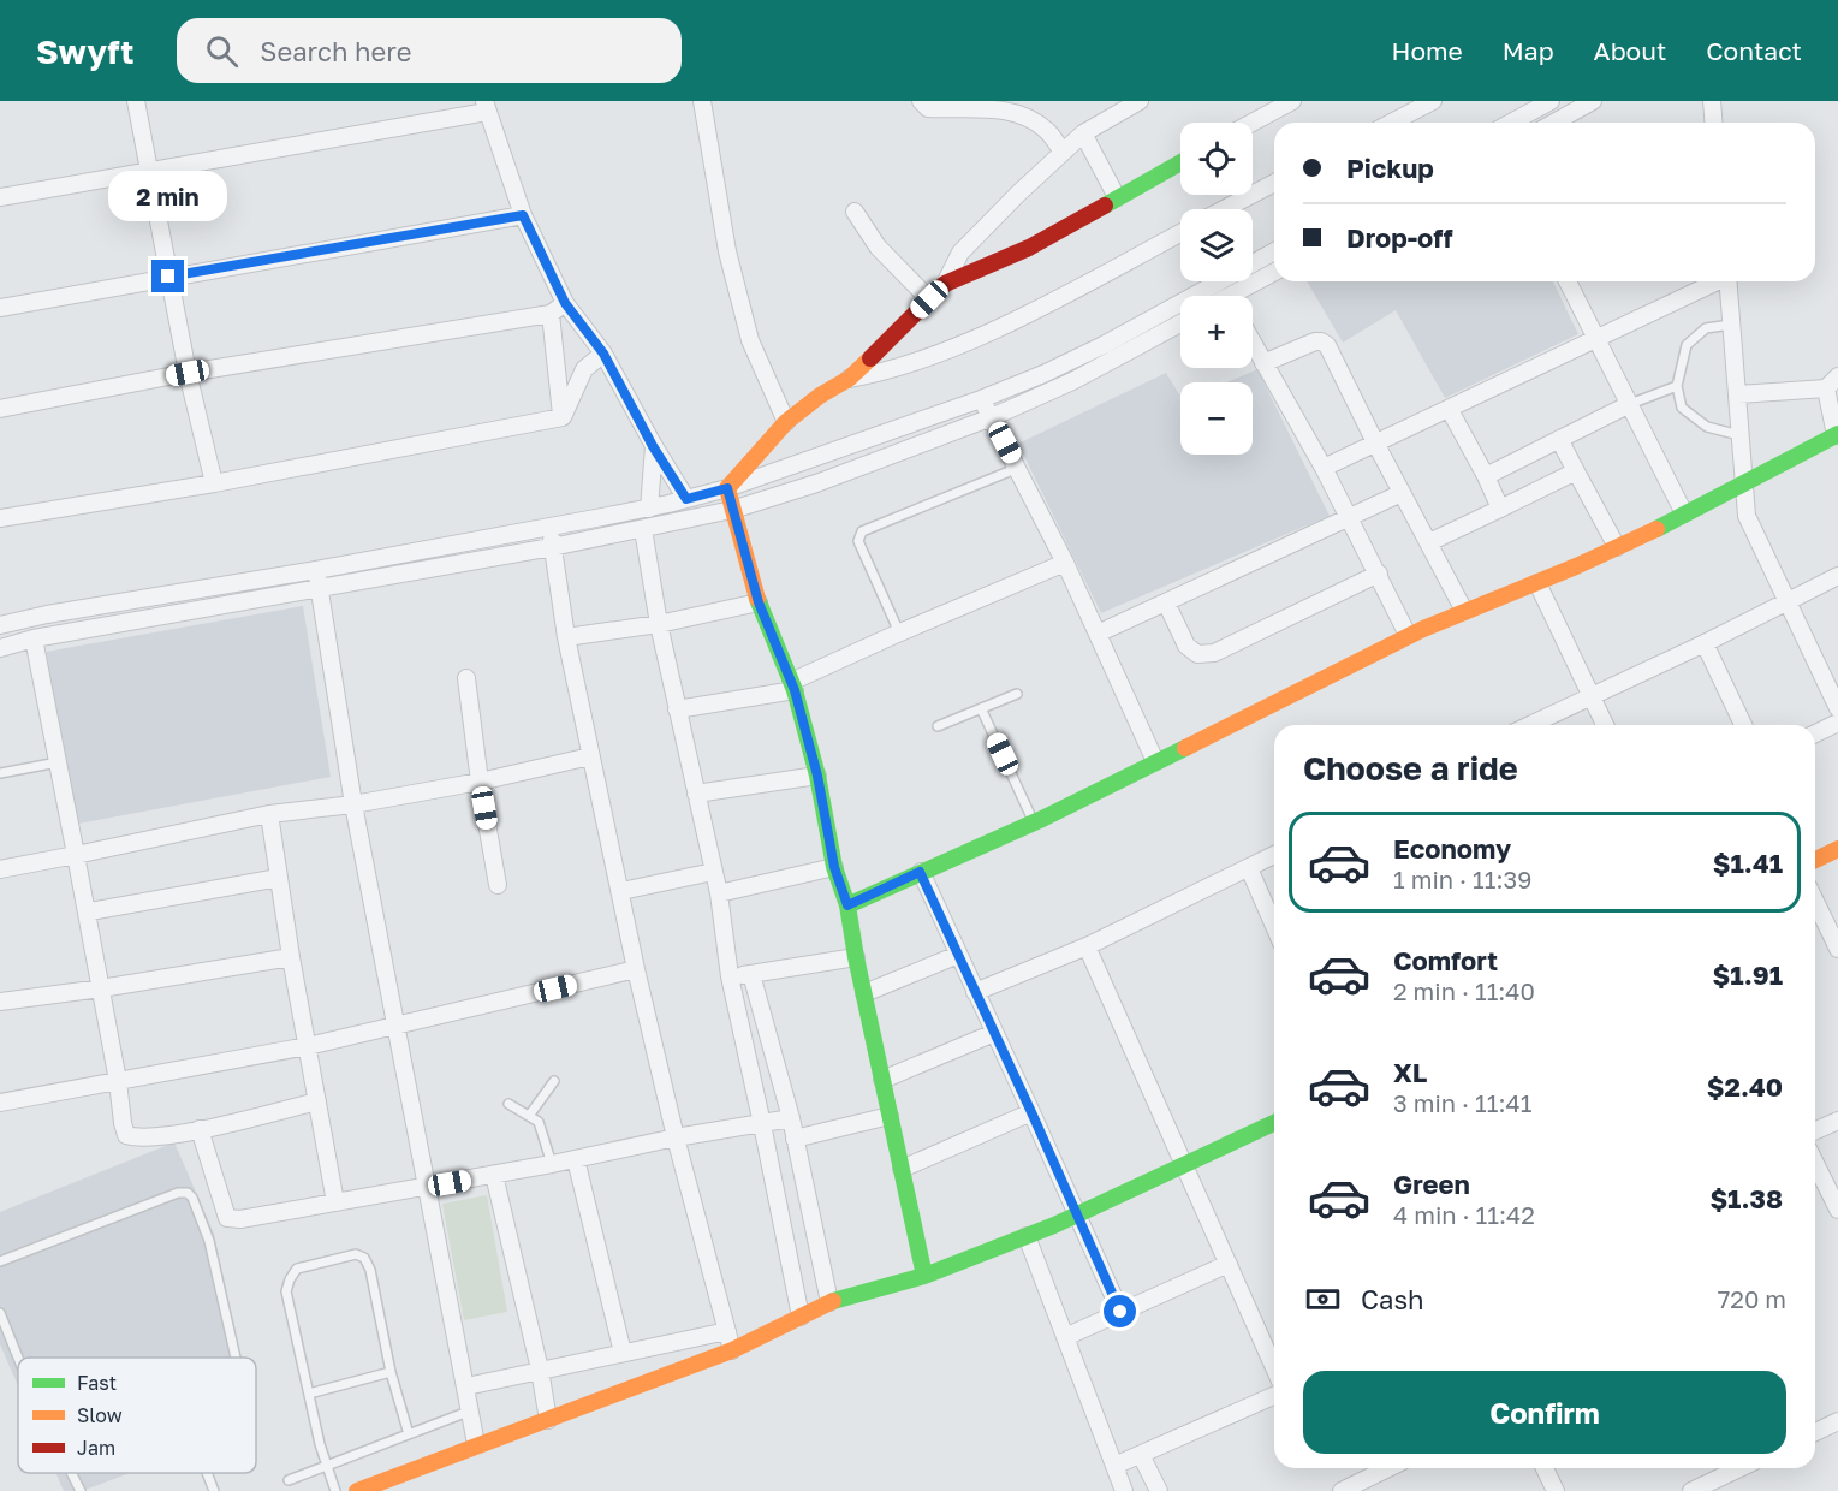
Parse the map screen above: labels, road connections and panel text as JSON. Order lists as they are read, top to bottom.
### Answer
{
  "legend": ["Fast", "Slow", "Jam"],
  "page": {
    "header": "Swyft",
    "search": "Search here",
    "nav": [
      "Home",
      "Map",
      "About",
      "Contact"
    ],
    "map_buttons": ["+", "−"],
    "banner": ["Pickup", "Drop-off"],
    "bubble": "2 min",
    "heading": "Choose a ride",
    "list": [
      {
        "name": "Economy",
        "note": "1 min · 11:39",
        "value": "$1.41"
      },
      {
        "name": "Comfort",
        "note": "2 min · 11:40",
        "value": "$1.91"
      },
      {
        "name": "XL",
        "note": "3 min · 11:41",
        "value": "$2.40"
      },
      {
        "name": "Green",
        "note": "4 min · 11:42",
        "value": "$1.38"
      }
    ],
    "pay": ["Cash", "720 m"],
    "buttons": "Confirm"
  }
}
